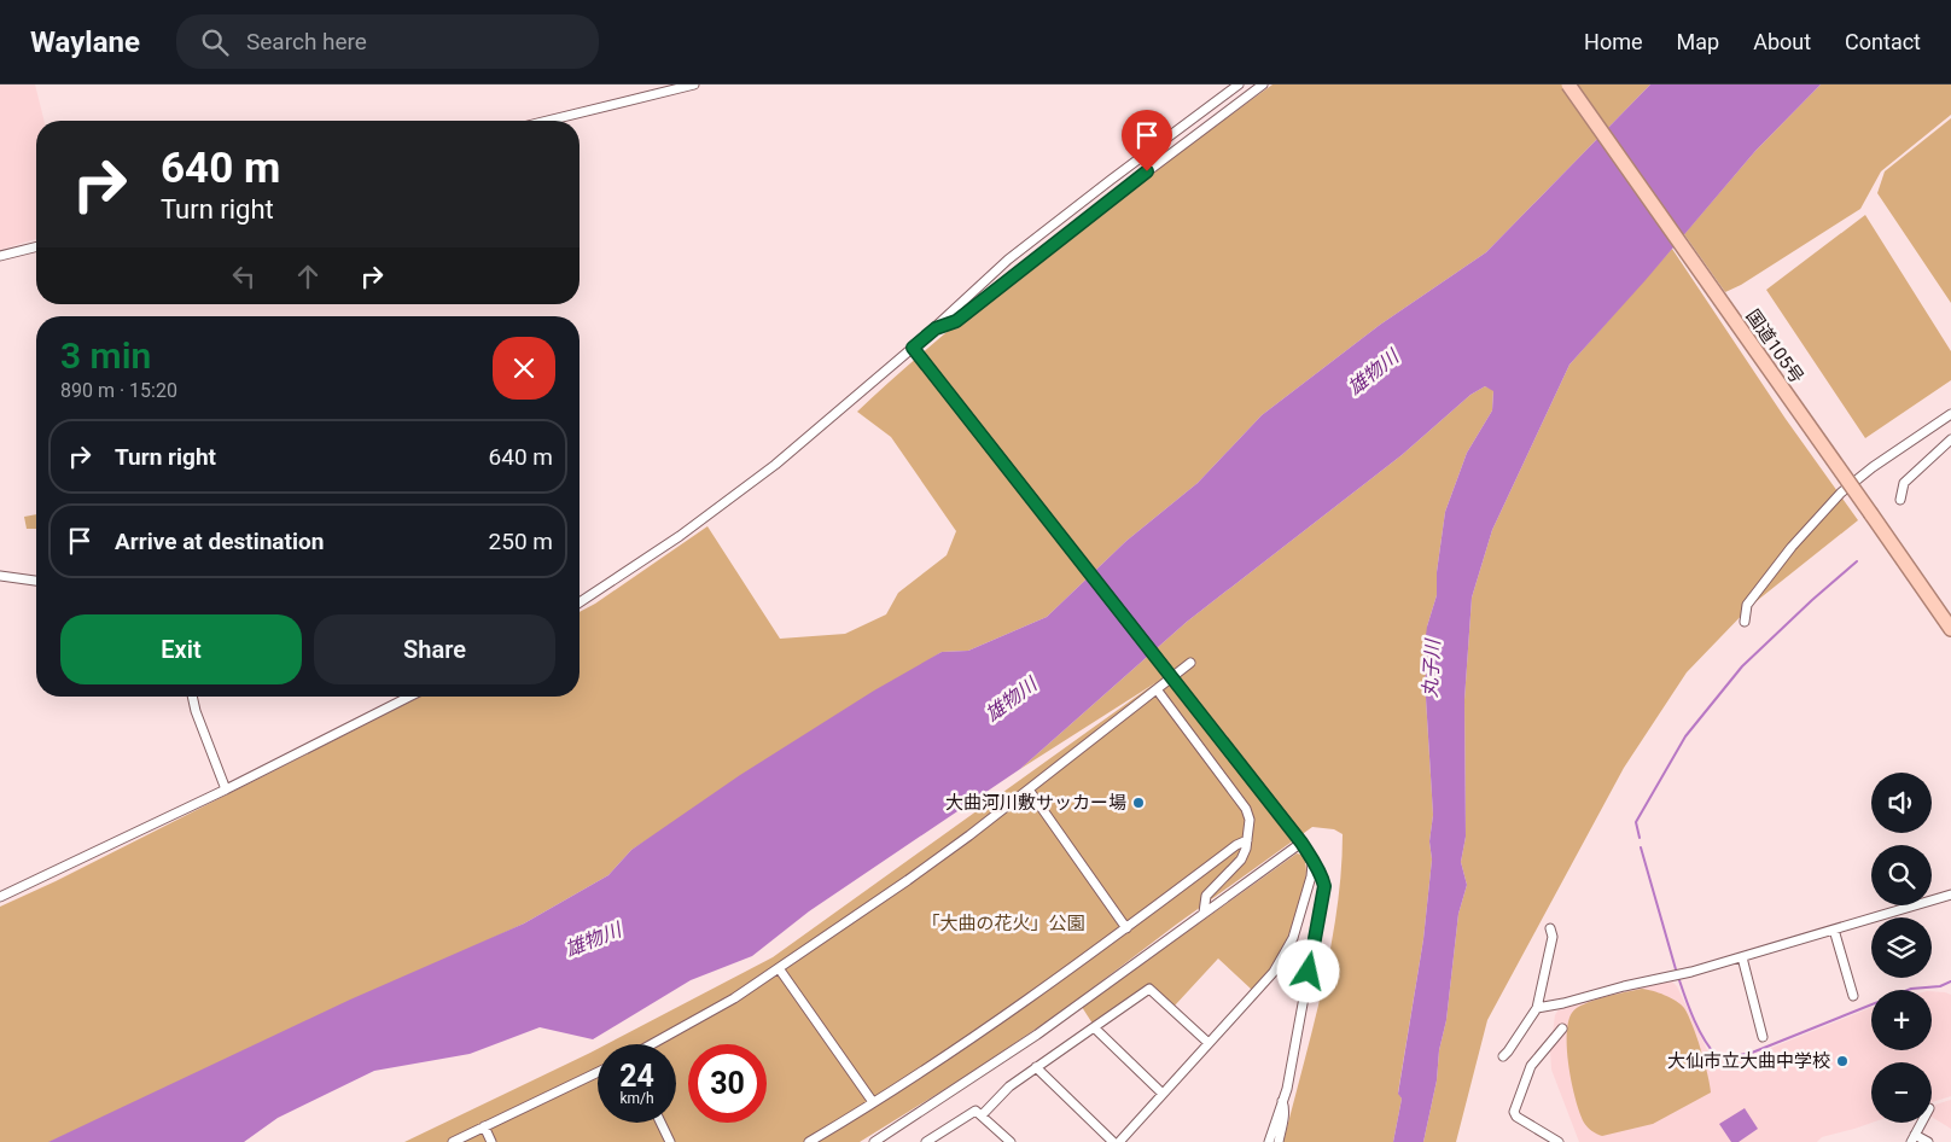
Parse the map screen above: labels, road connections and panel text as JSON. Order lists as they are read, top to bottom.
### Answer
{
  "streets": {
    "highway": ["国道105号"]
  },
  "water": ["雄物川", "丸子川"],
  "parks": ["「大曲の花火」公園"],
  "places": ["大曲河川敷サッカー場", "大仙市立大曲中学校"],
  "page": {
    "header": "Waylane",
    "search": "Search here",
    "nav": [
      "Home",
      "Map",
      "About",
      "Contact"
    ],
    "turn": ["640 m", "Turn right"],
    "heading": ["3 min", "890 m · 15:20"],
    "list": [
      {
        "name": "Turn right",
        "value": "640 m"
      },
      {
        "name": "Arrive at destination",
        "value": "250 m"
      }
    ],
    "buttons": ["Exit", "Share"],
    "map_buttons": ["+", "−"],
    "speed": "24 km/h",
    "limit": "30"
  }
}
